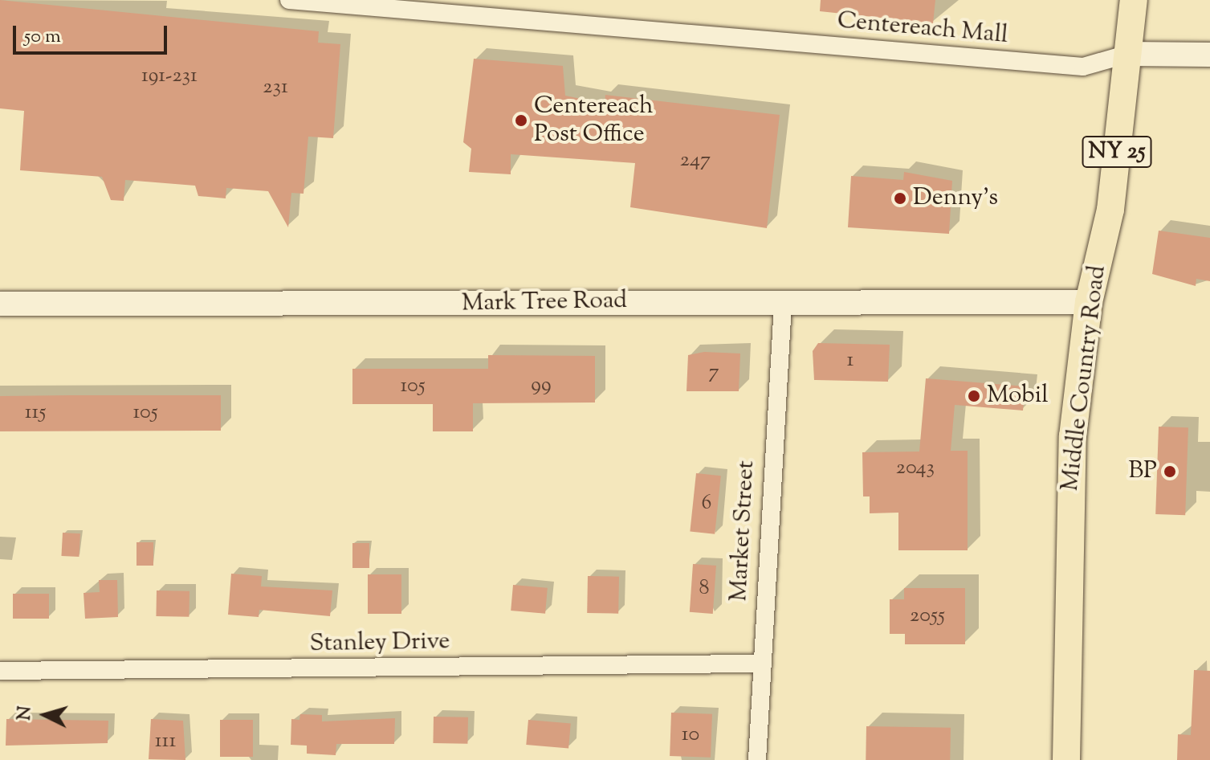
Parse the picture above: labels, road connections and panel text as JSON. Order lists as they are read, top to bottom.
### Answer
{
  "streets": {
    "main road": ["NY 25", "Middle Country Road"],
    "street": [
      "Centereach Mall",
      "Mark Tree Road",
      "Market Street",
      "Stanley Drive"
    ]
  },
  "crossings": [
    ["Centereach Mall", "Middle Country Road"],
    ["Mark Tree Road", "Middle Country Road"],
    ["Mark Tree Road", "Market Street"],
    ["Market Street", "Stanley Drive"]
  ],
  "places": [
    "Centereach Post Office",
    "Denny's",
    "Mobil",
    "BP"
  ],
  "house_numbers": [
    "191-231",
    "231",
    "247",
    "1",
    "7",
    "99",
    "105",
    "115",
    "105",
    "2043",
    "6",
    "8",
    "2055",
    "10",
    "111"
  ],
  "scale_bar": "50 m",
  "north": "left"
}
